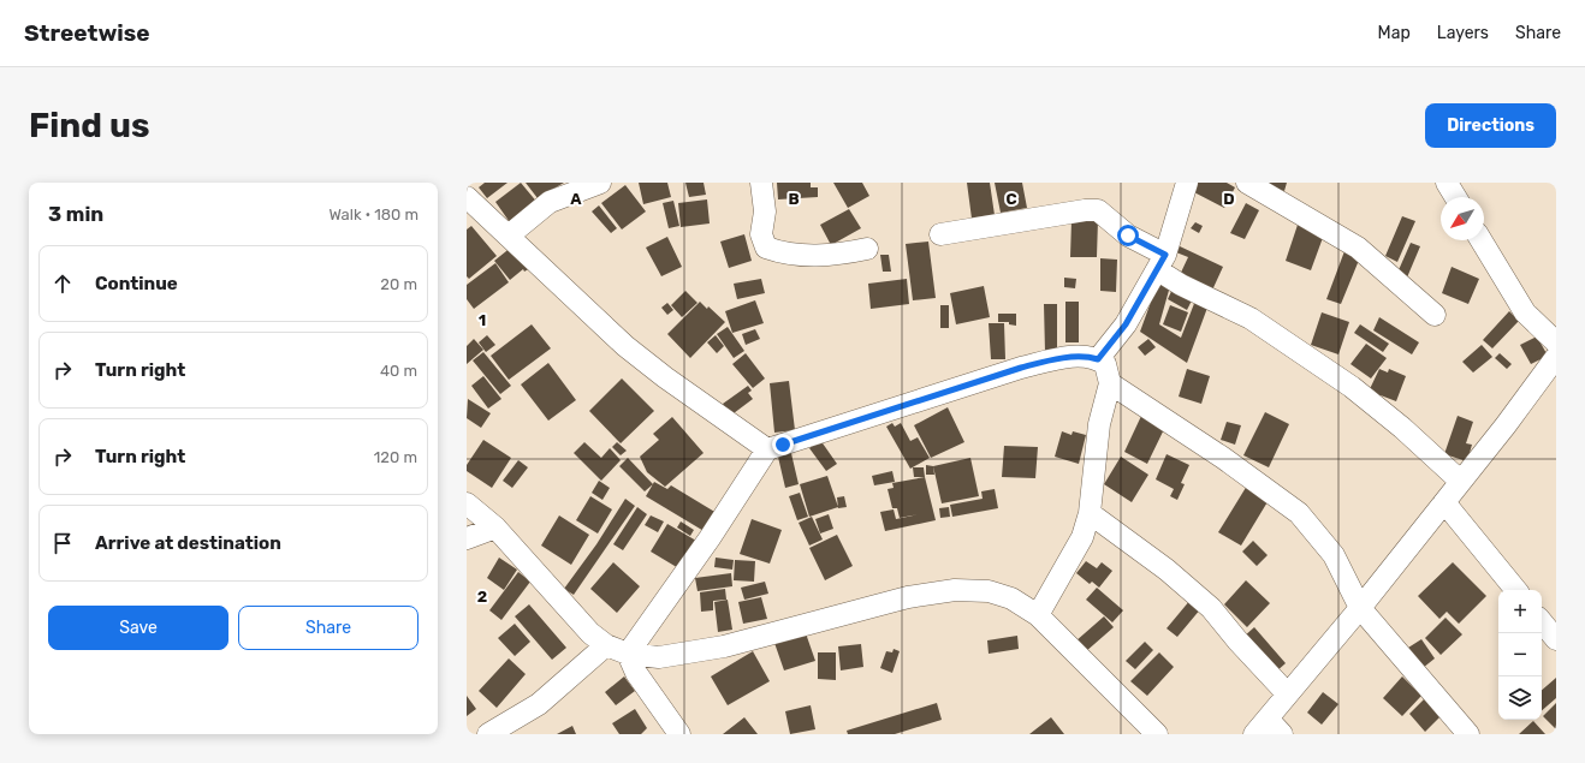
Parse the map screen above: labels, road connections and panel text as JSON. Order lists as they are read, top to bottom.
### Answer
{
  "north": "bottom left",
  "page": {
    "header": "Streetwise",
    "nav": ["Map", "Layers", "Share"],
    "buttons": [
      "Directions",
      ["Save", "Share"]
    ],
    "title": "Find us",
    "heading": ["3 min", "Walk · 180 m"],
    "list": [
      ["Continue", "20 m"],
      ["Turn right", "40 m"],
      ["Turn right", "120 m"],
      "Arrive at destination"
    ],
    "map_buttons": ["+", "−"]
  },
  "grid": {
    "columns": [
      "A",
      "B",
      "C",
      "D"
    ],
    "rows": ["1", "2"]
  }
}
